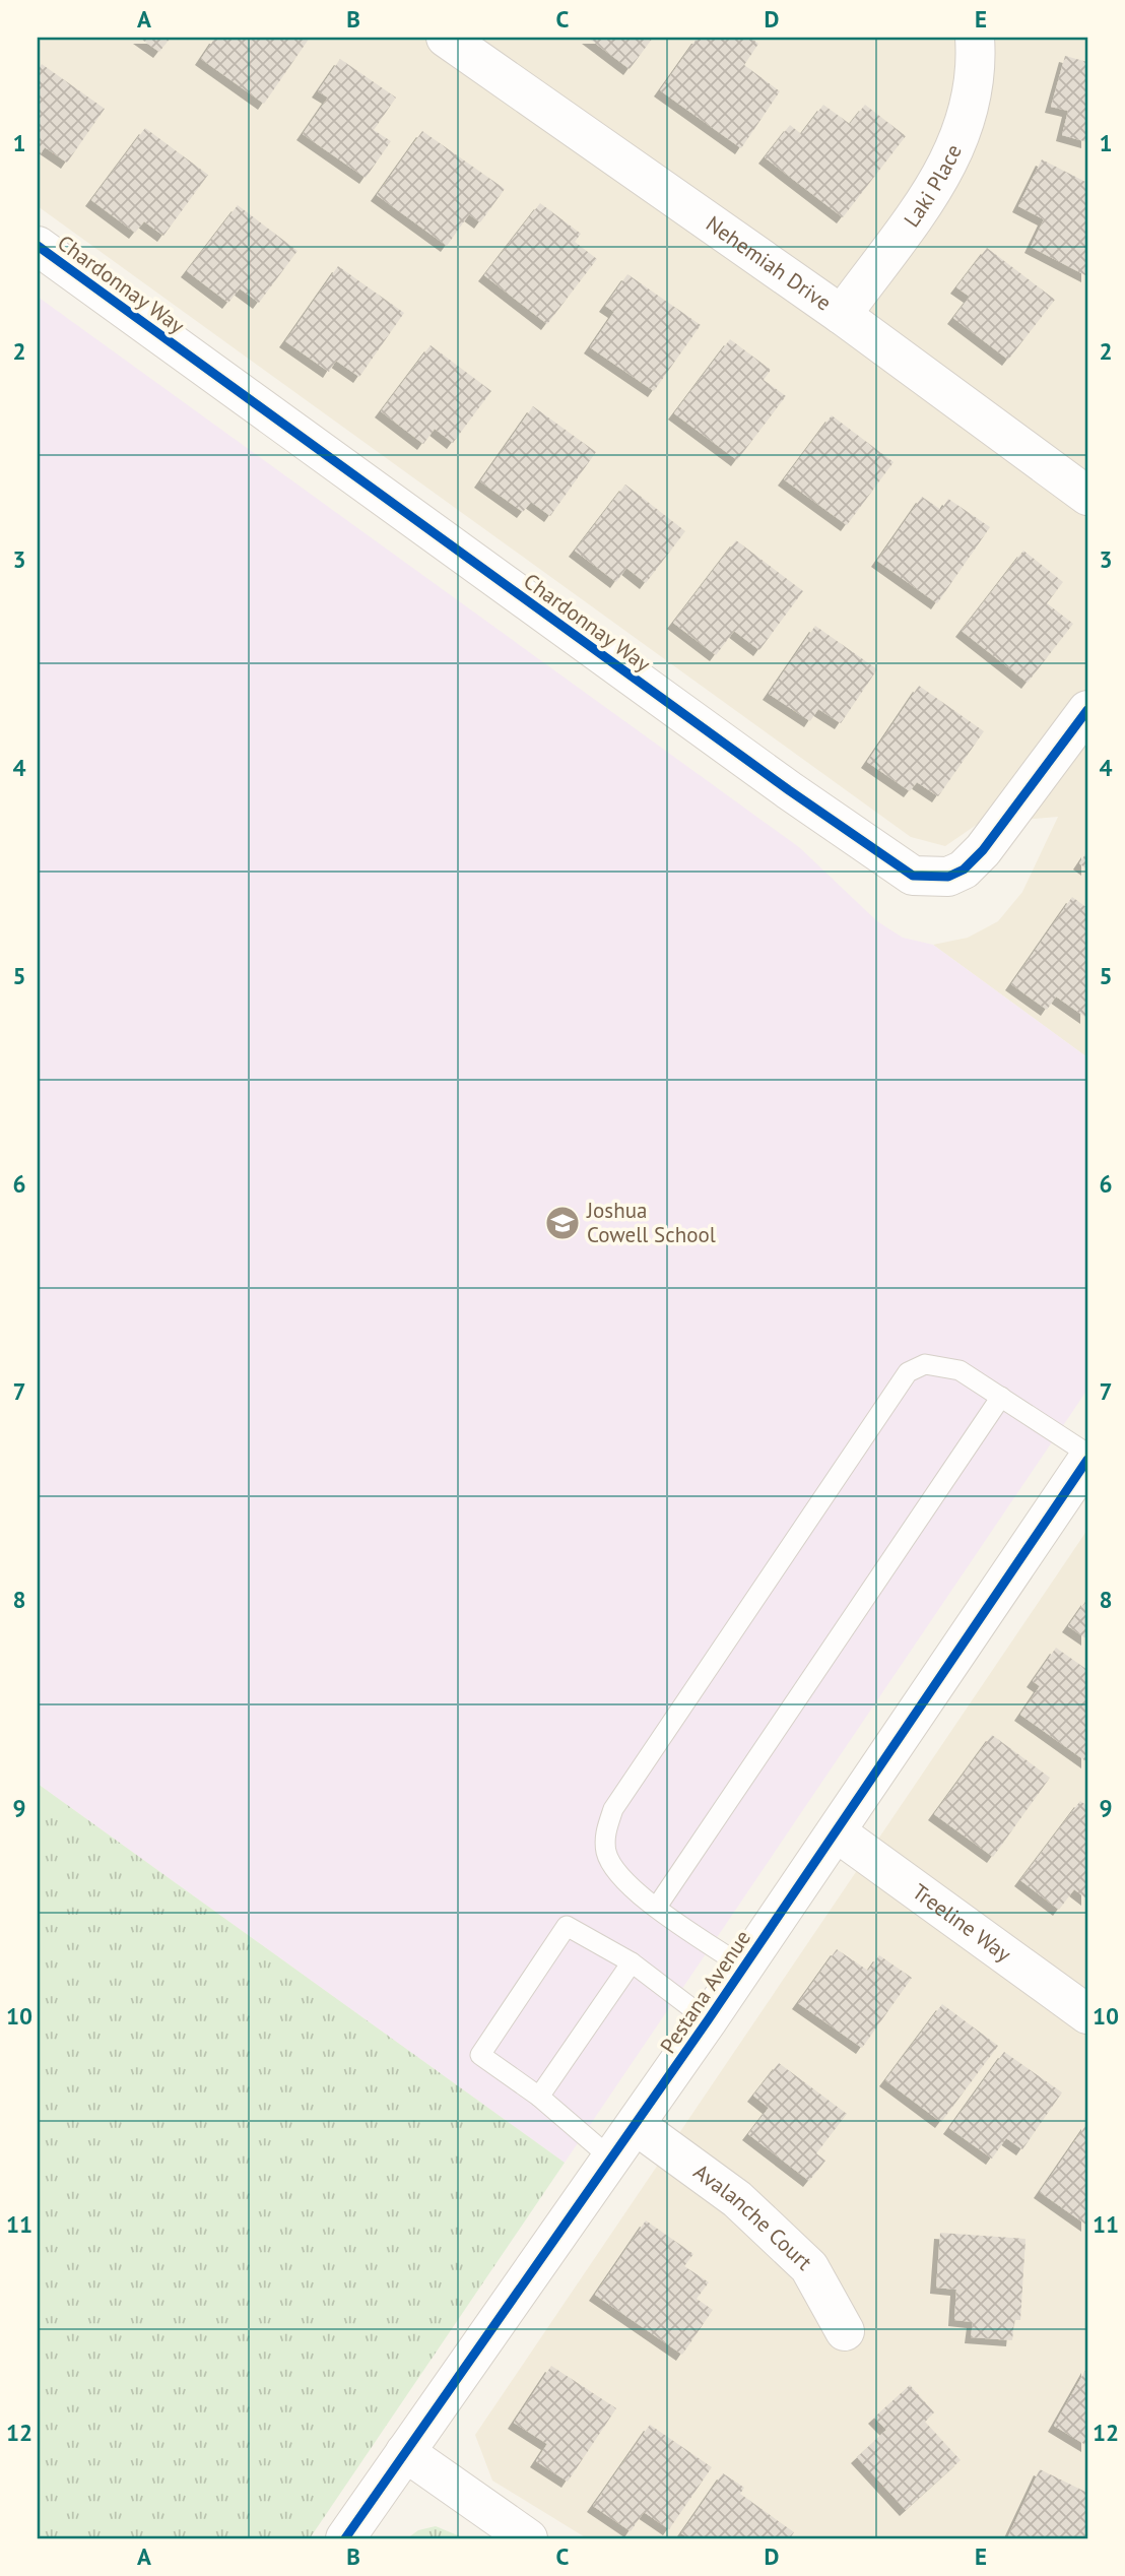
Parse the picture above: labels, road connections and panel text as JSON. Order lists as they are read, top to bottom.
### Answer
{
  "streets": {
    "street": [
      "Laki Place",
      "Nehemiah Drive",
      "Chardonnay Way",
      "Treeline Way",
      "Pestana Avenue",
      "Avalanche Court"
    ]
  },
  "crossings": [
    ["Laki Place", "Nehemiah Drive"],
    ["Treeline Way", "Pestana Avenue"],
    ["Pestana Avenue", "Avalanche Court"]
  ],
  "places": {
    "school or university": ["Joshua Cowell School"]
  },
  "grid": {
    "columns": [
      "A",
      "B",
      "C",
      "D",
      "E"
    ],
    "rows": [
      "1",
      "2",
      "3",
      "4",
      "5",
      "6",
      "7",
      "8",
      "9",
      "10",
      "11",
      "12"
    ]
  }
}
